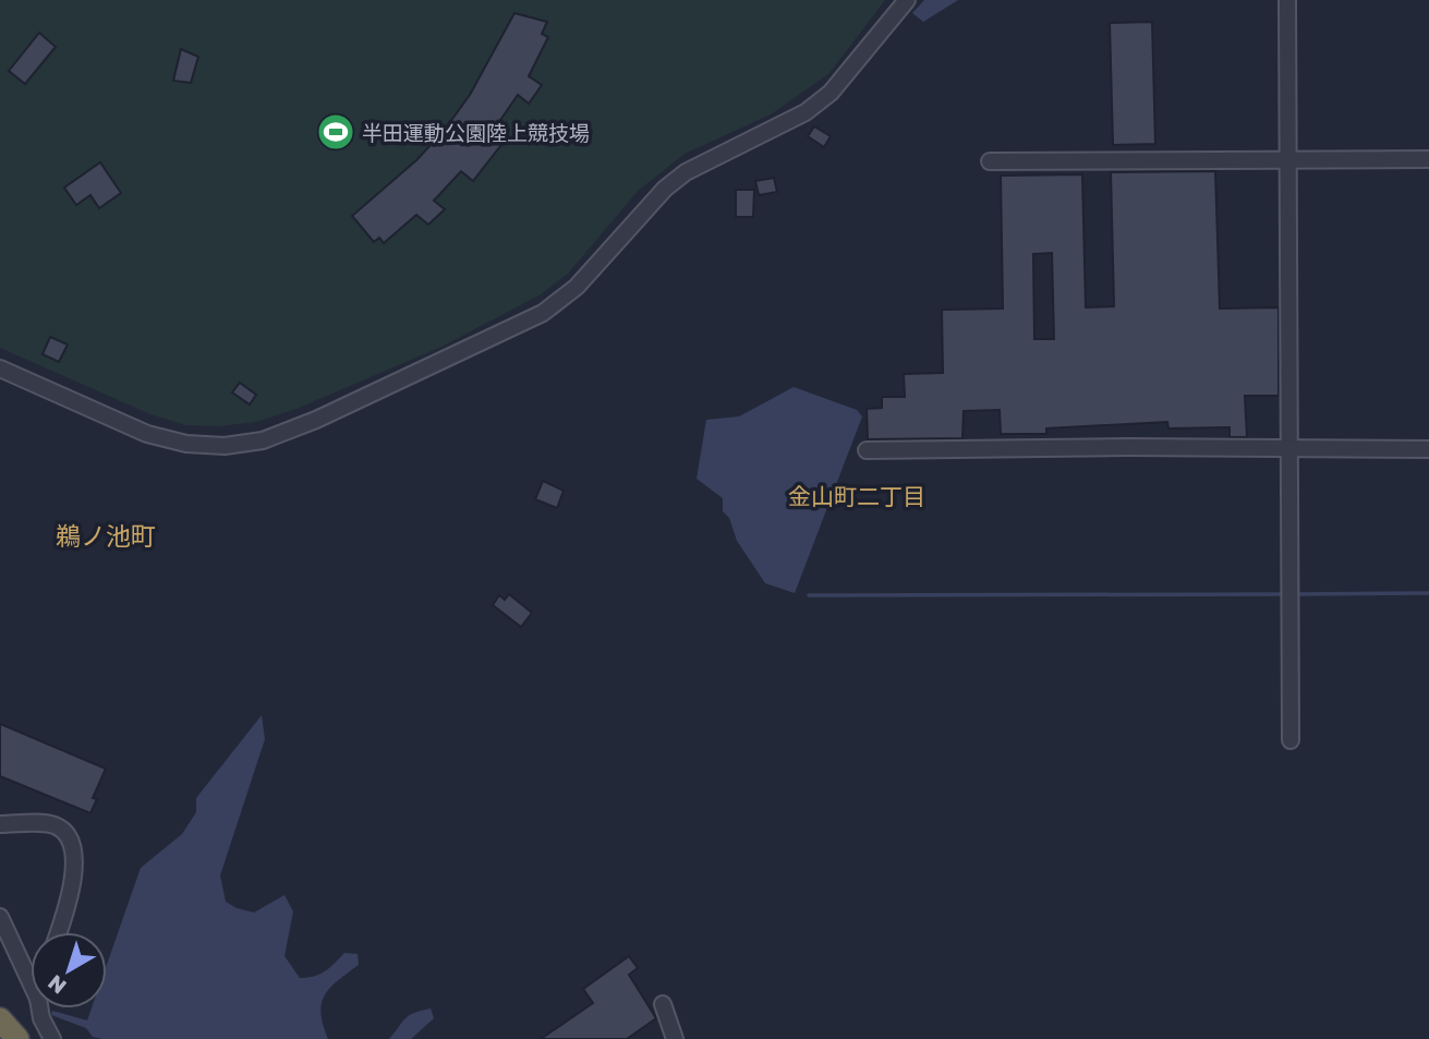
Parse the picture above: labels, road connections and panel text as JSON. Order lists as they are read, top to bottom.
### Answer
{
  "districts": ["金山町二丁目", "鵜ノ池町"],
  "places": {
    "sports": ["半田運動公園陸上競技場"]
  },
  "north": "bottom left"
}
